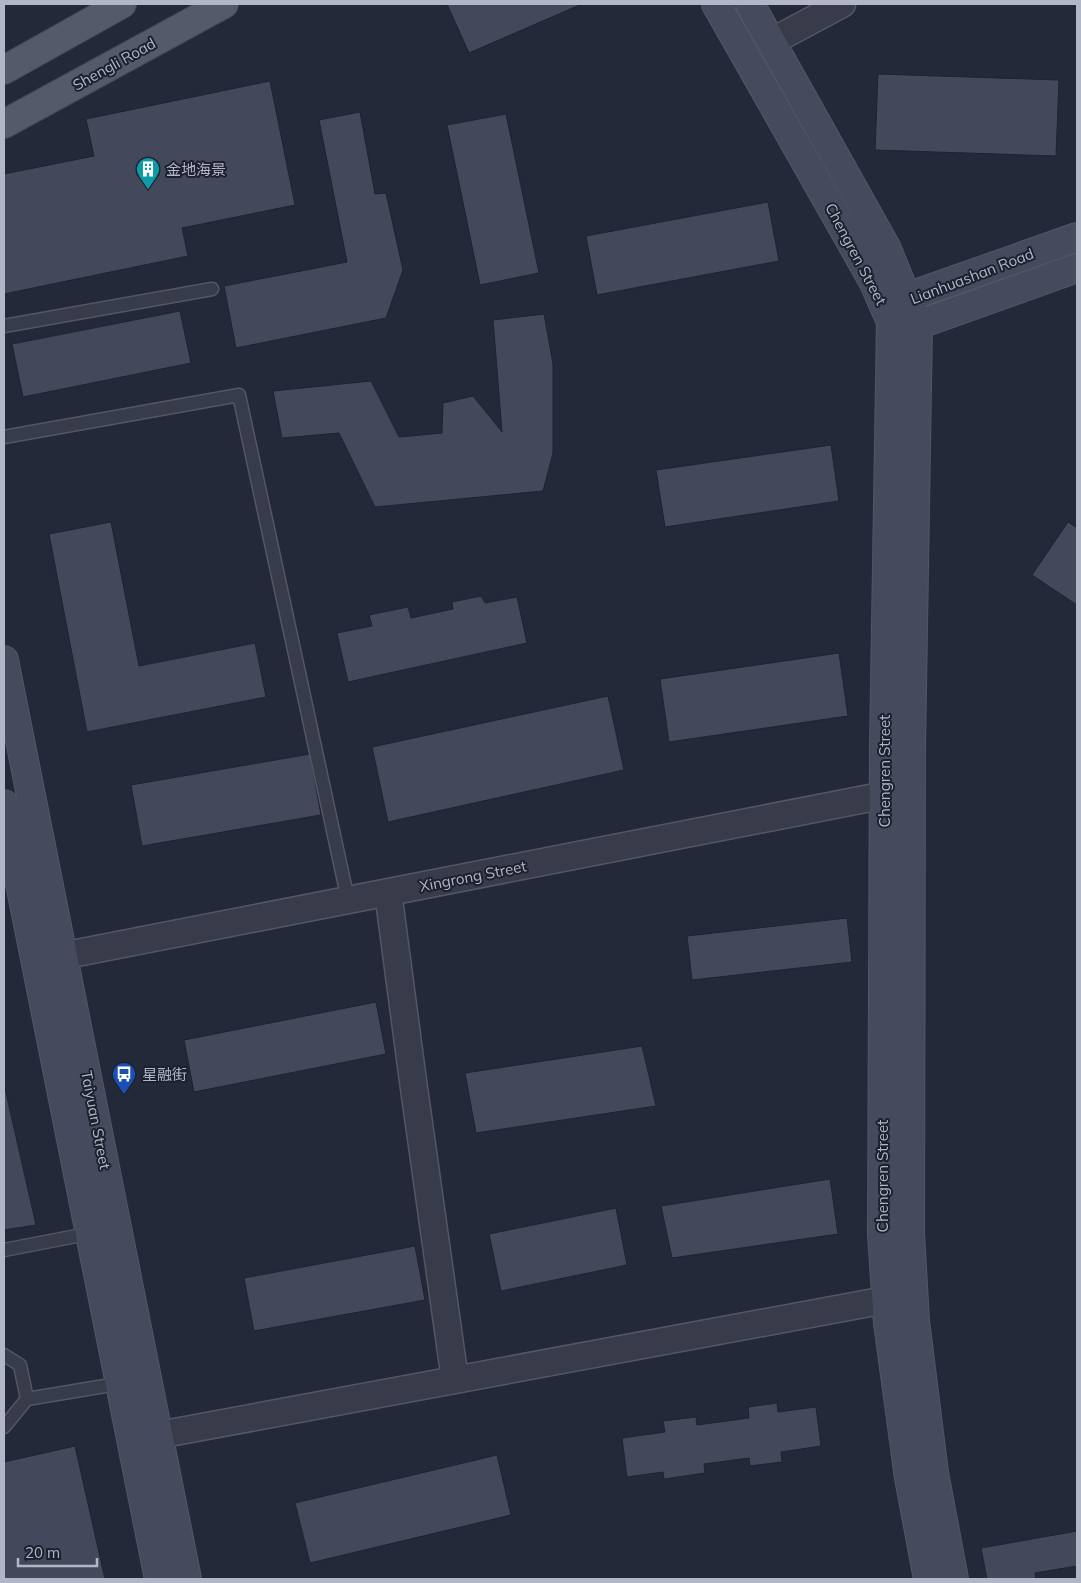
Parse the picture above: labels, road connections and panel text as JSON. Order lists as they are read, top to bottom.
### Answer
{
  "streets": {
    "main road": ["Shengli Road"],
    "street": [
      "Chengren Street",
      "Lianhuashan Road",
      "Xingrong Street",
      "Taiyuan Street"
    ]
  },
  "crossings": [
    ["Chengren Street", "Lianhuashan Road"],
    ["Chengren Street", "Xingrong Street"],
    ["Xingrong Street", "Taiyuan Street"]
  ],
  "places": {
    "building": ["金地海景"],
    "bus stop": ["星融街"]
  },
  "scale_bar": "20 m"
}
